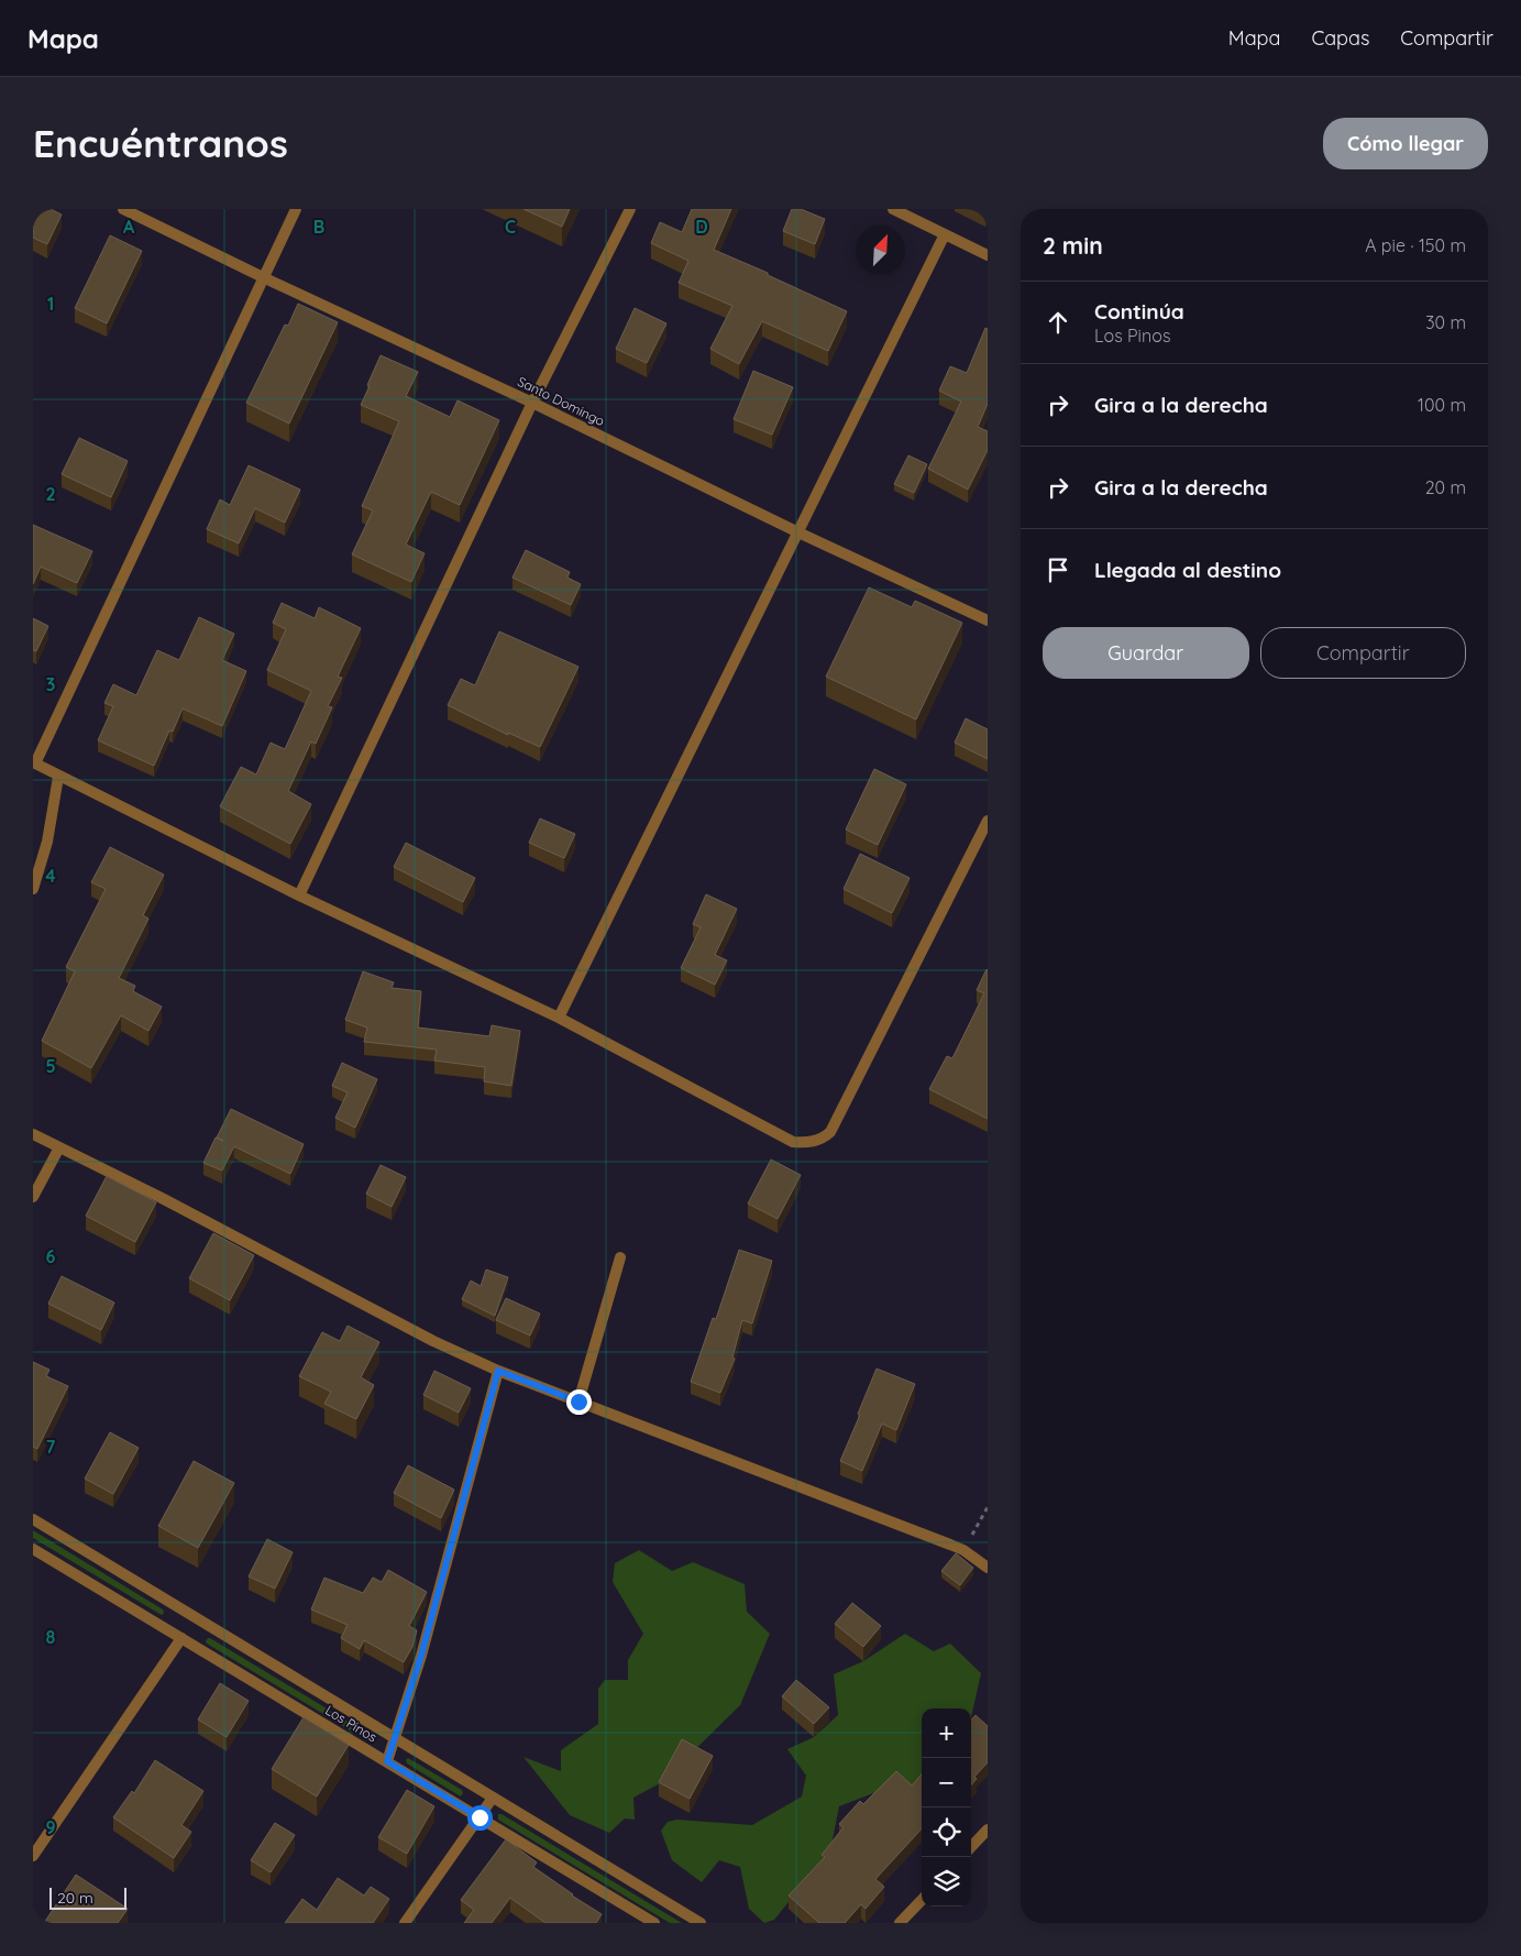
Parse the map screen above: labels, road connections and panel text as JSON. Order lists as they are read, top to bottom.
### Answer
{
  "streets": {
    "street": ["Santo Domingo", "Los Pinos"]
  },
  "scale_bar": "20 m",
  "north": "top right",
  "page": {
    "header": "Mapa",
    "nav": ["Mapa", "Capas", "Compartir"],
    "buttons": [
      "Cómo llegar",
      ["Guardar", "Compartir"]
    ],
    "title": "Encuéntranos",
    "heading": ["2 min", "A pie · 150 m"],
    "list": [
      ["Continúa", "Los Pinos", "30 m"],
      ["Gira a la derecha", "100 m"],
      ["Gira a la derecha", "20 m"],
      "Llegada al destino"
    ],
    "map_buttons": ["+", "−"],
    "scale": "20 m"
  },
  "grid": {
    "columns": [
      "A",
      "B",
      "C",
      "D"
    ],
    "rows": [
      "1",
      "2",
      "3",
      "4",
      "5",
      "6",
      "7",
      "8",
      "9"
    ]
  }
}
